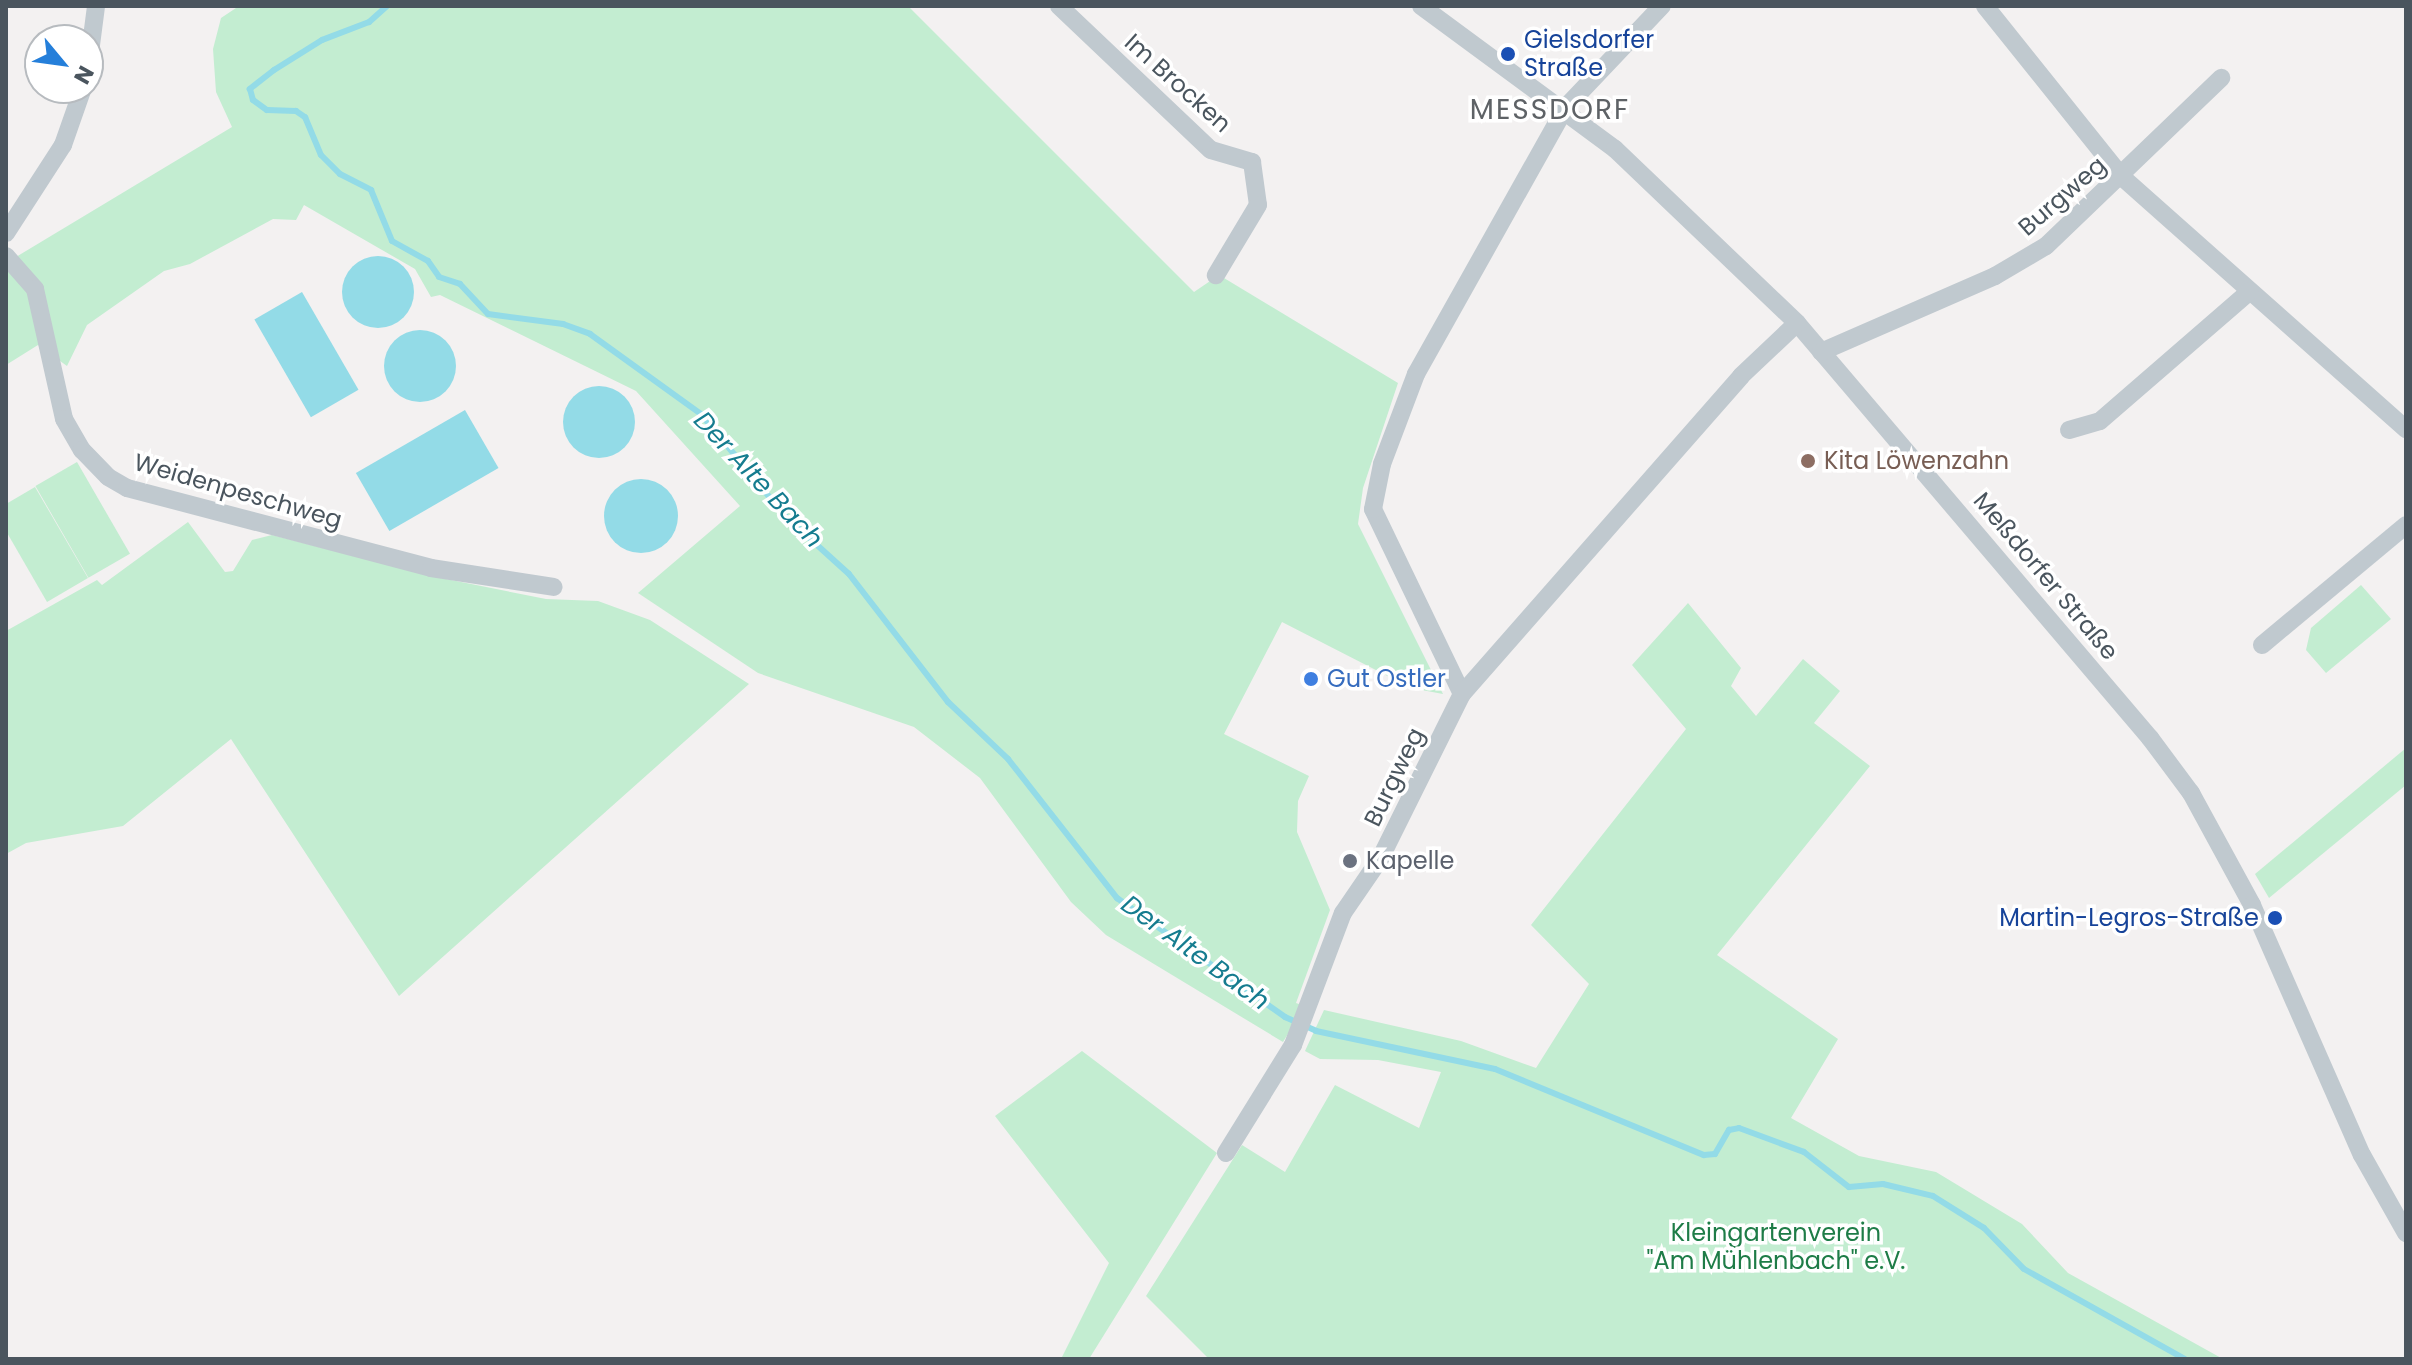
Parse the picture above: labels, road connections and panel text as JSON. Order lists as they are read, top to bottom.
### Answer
{
  "streets": {
    "street": [
      "Im Brocken",
      "Burgweg",
      "Weidenpeschweg",
      "Meßdorfer Straße"
    ]
  },
  "crossings": [
    ["Burgweg", "Meßdorfer Straße"]
  ],
  "districts": ["MESSDORF"],
  "water": ["Der Alte Bach"],
  "parks": ["Kleingartenverein \"Am Mühlenbach\" e.V."],
  "places": [
    "Gielsdorfer Straße",
    "Kita Löwenzahn",
    "Gut Ostler",
    "Kapelle",
    "Martin-Legros-Straße"
  ],
  "north": "bottom right"
}
